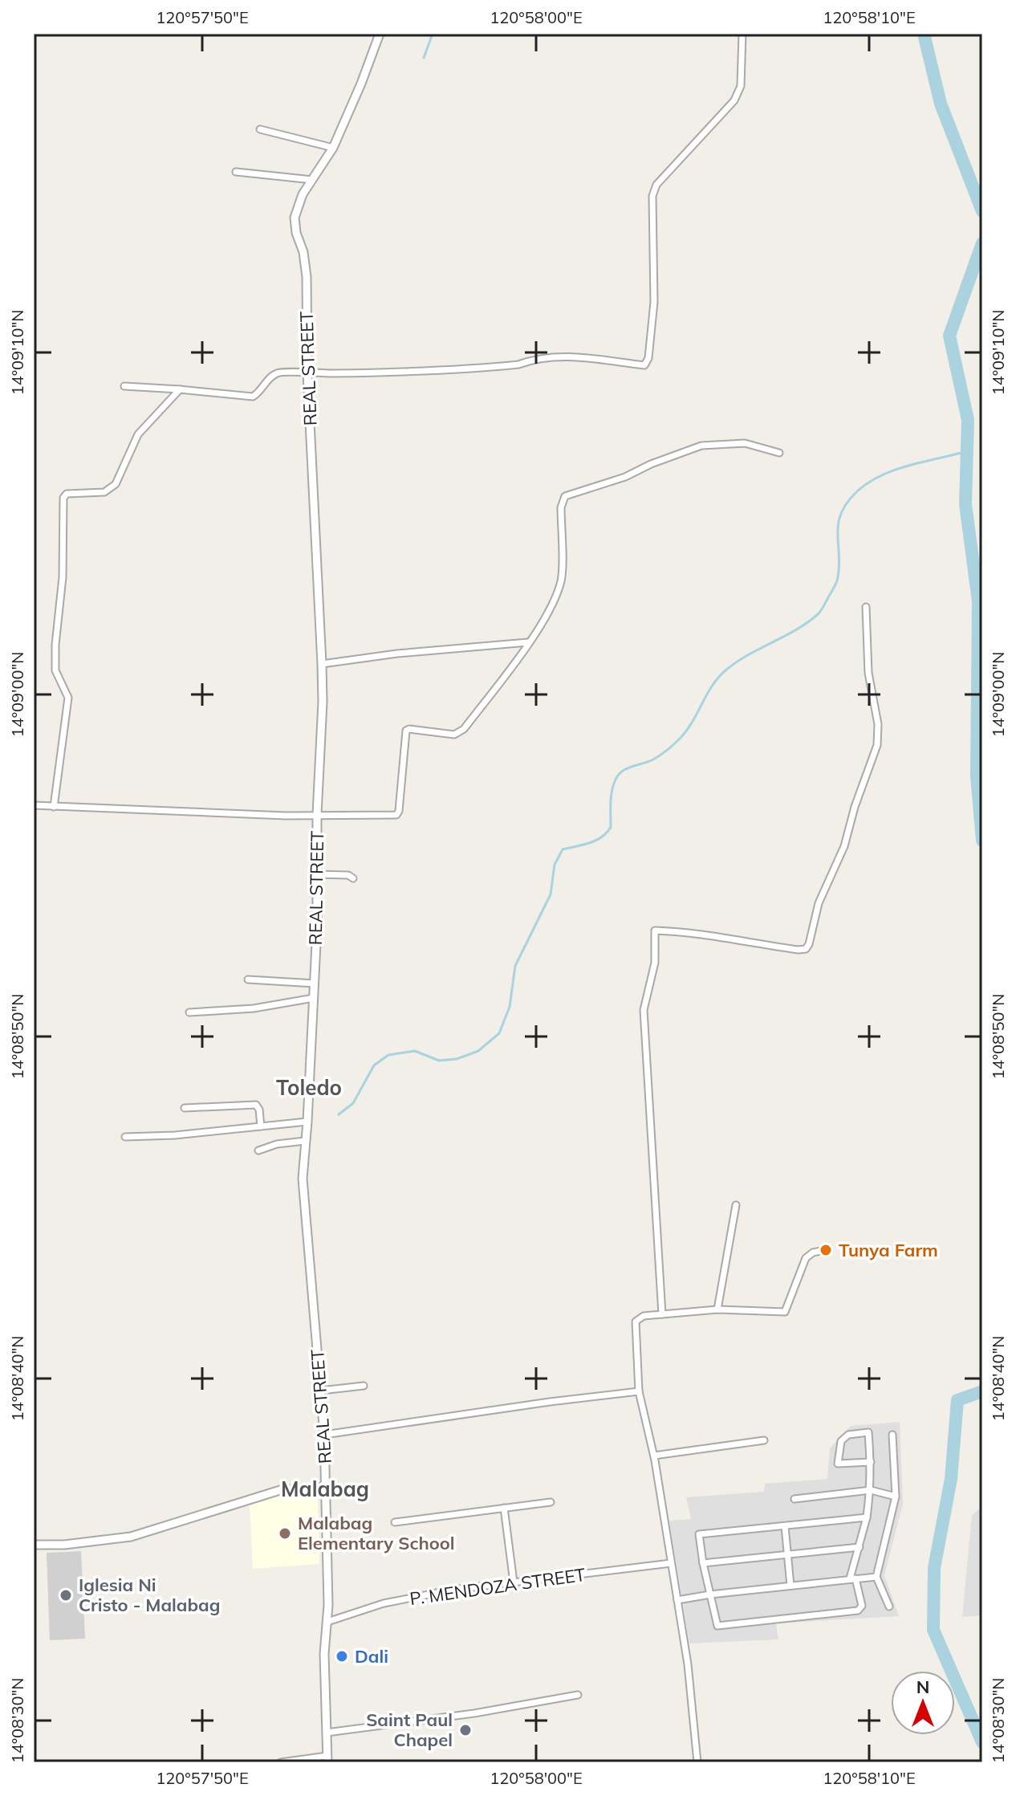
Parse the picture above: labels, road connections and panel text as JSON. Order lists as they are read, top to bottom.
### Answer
{
  "streets": {
    "street": ["REAL STREET", "P. MENDOZA STREET"]
  },
  "crossings": [
    ["REAL STREET", "P. MENDOZA STREET"]
  ],
  "districts": ["Toledo", "Malabag"],
  "places": [
    "Tunya Farm",
    "Malabag Elementary School",
    "Iglesia Ni Cristo - Malabag",
    "Dali",
    "Saint Paul Chapel"
  ],
  "north": "top",
  "coordinates": [
    "120°57'50\"E",
    "120°58'00\"E",
    "120°58'10\"E",
    "14°09'10\"N",
    "14°09'00\"N",
    "14°08'50\"N",
    "14°08'40\"N",
    "14°08'30\"N"
  ]
}
